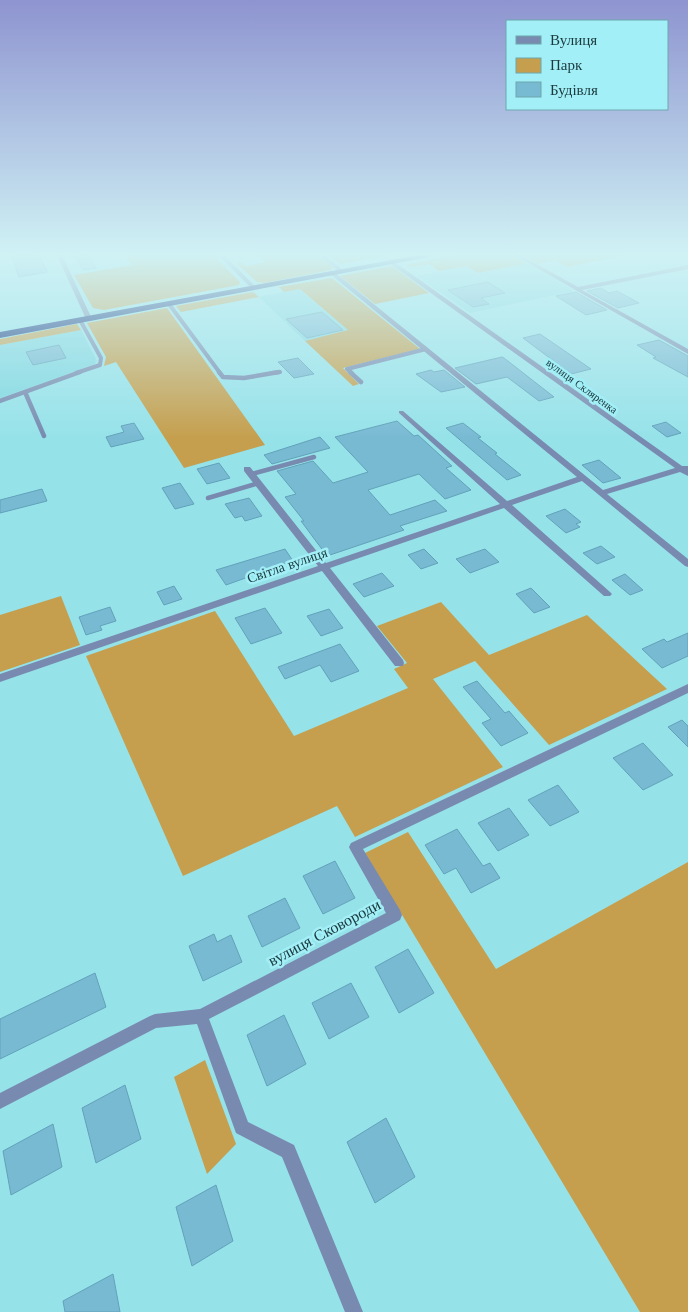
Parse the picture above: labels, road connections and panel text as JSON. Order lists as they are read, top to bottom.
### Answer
{
  "streets": {
    "street": ["вулиця Скляренка", "Світла вулиця", "вулиця Сковороди"]
  },
  "legend": ["Вулиця", "Парк", "Будівля"]
}
